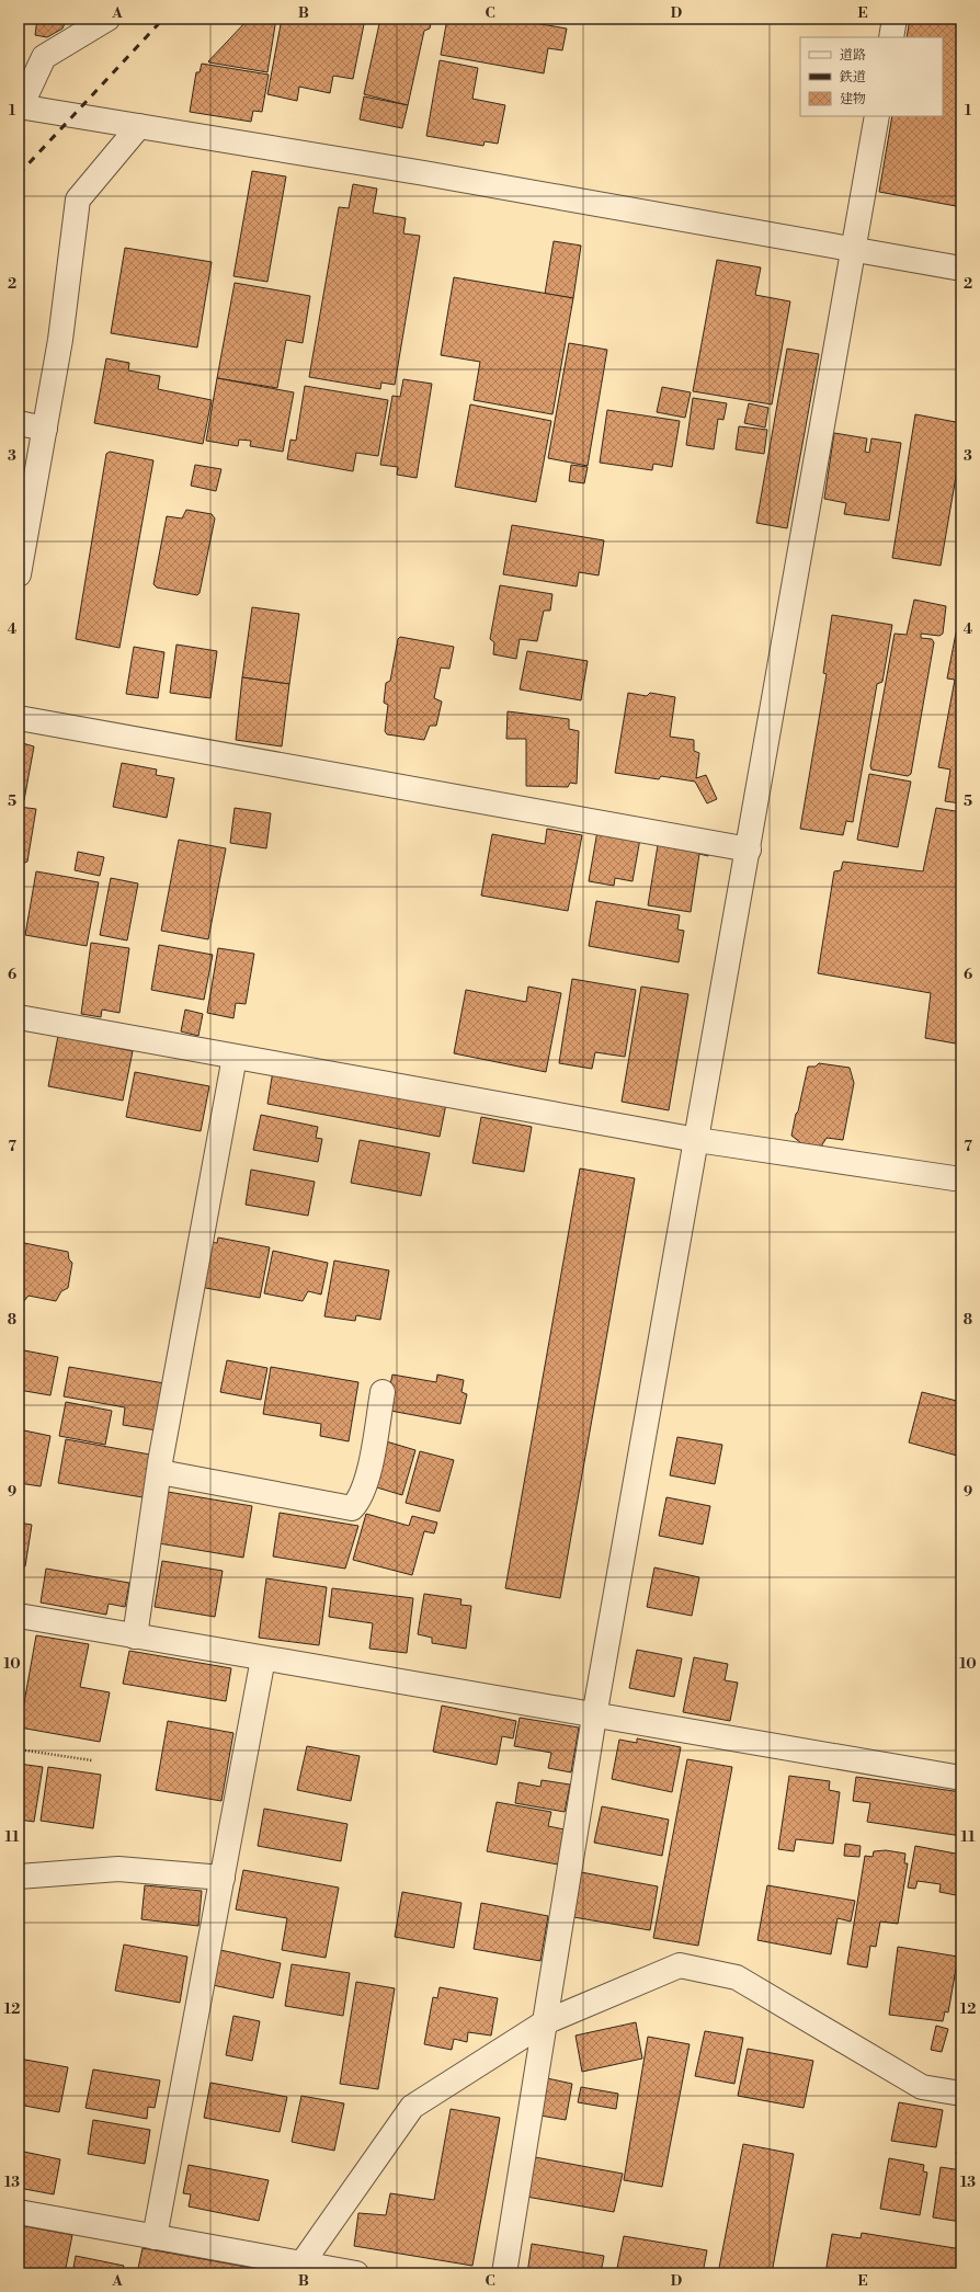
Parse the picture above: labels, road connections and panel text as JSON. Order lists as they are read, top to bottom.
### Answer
{
  "legend": ["道路", "鉄道", "建物"],
  "grid": {
    "columns": [
      "A",
      "B",
      "C",
      "D",
      "E"
    ],
    "rows": [
      "1",
      "2",
      "3",
      "4",
      "5",
      "6",
      "7",
      "8",
      "9",
      "10",
      "11",
      "12",
      "13"
    ]
  }
}
